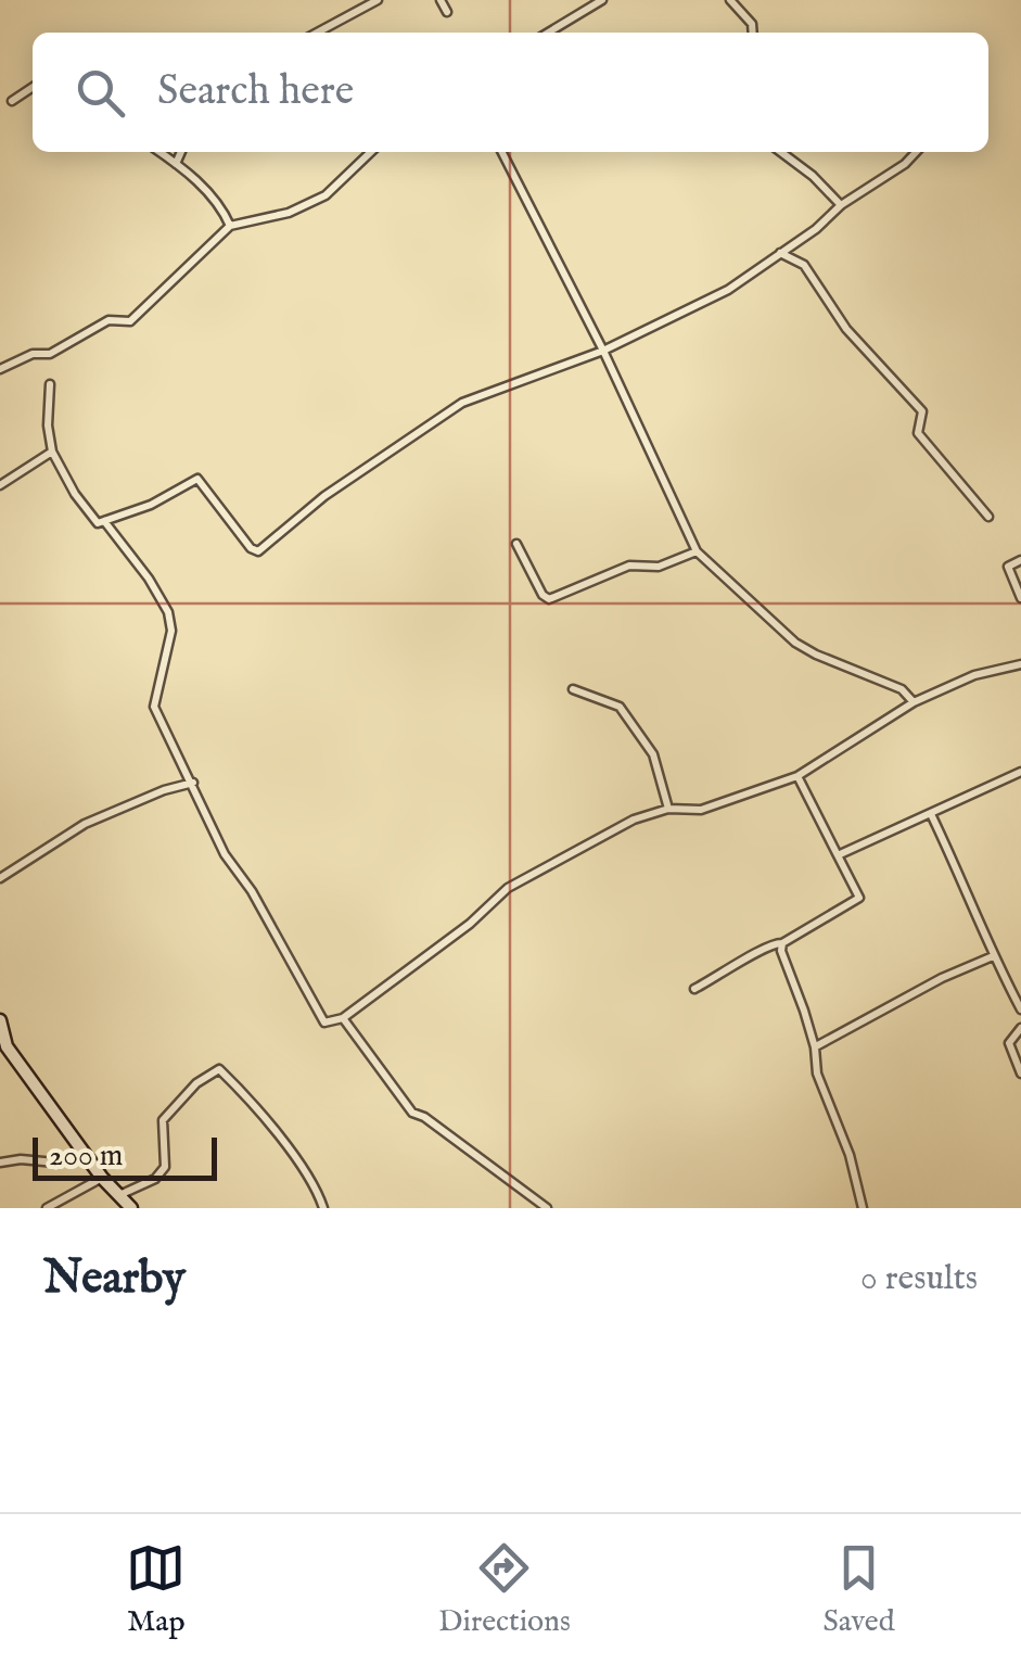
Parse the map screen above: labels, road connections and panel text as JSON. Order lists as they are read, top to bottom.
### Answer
{
  "scale_bar": "200 m",
  "page": {
    "search": "Search here",
    "scale": "200 m",
    "heading": ["Nearby", "0 results"],
    "nav": ["Map", "Directions", "Saved"]
  }
}
